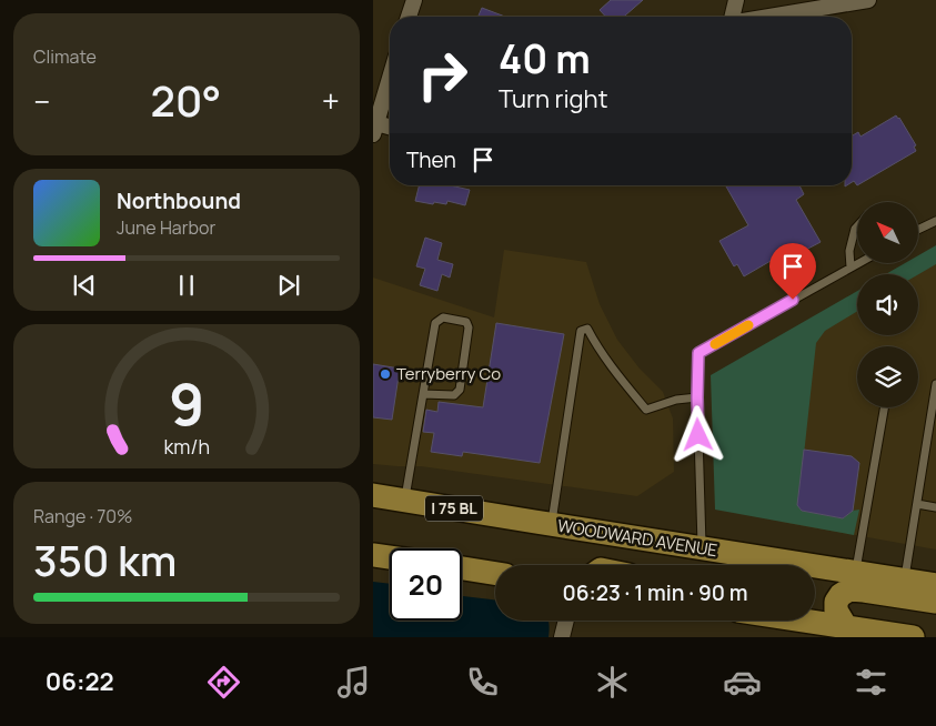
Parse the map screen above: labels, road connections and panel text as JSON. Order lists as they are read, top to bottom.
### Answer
{
  "streets": {
    "main road": ["I 75 BL", "WOODWARD AVENUE"]
  },
  "places": ["Terryberry Co"],
  "north": "top left",
  "page": {
    "tile": [
      "Climate",
      ["Range · 70%", "350 km"]
    ],
    "turn": ["40 m", "Turn right"],
    "heat": ["−", "20°", "+"],
    "then": "Then",
    "song": ["Northbound", "June Harbor"],
    "limit": "20",
    "trip": "06:23 · 1 min · 90 m",
    "tabs": "06:22",
    "gauge": ["9", "km/h"]
  }
}
